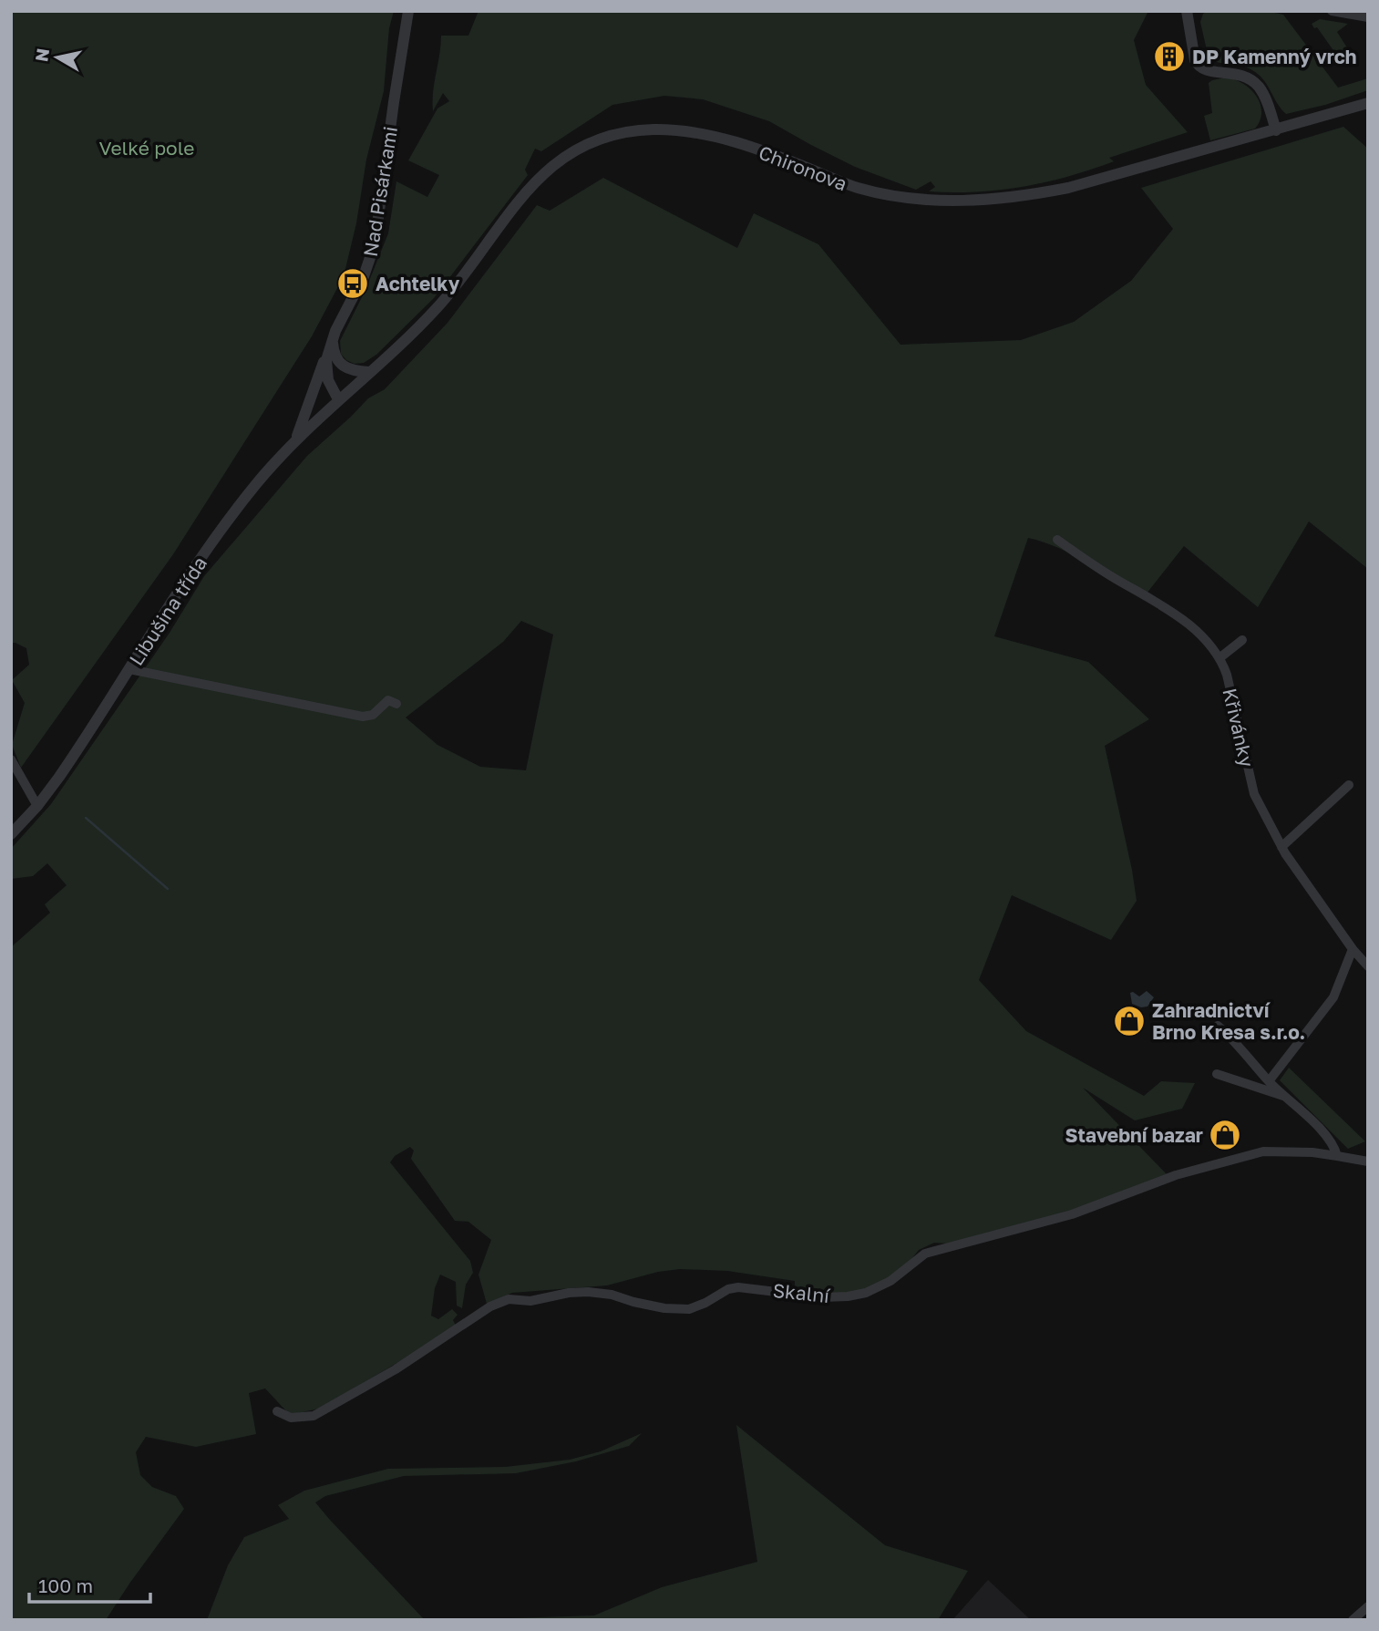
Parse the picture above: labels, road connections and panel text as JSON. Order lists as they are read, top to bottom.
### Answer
{
  "streets": {
    "street": [
      "Chironova",
      "Nad Pisárkami",
      "Libušina třída",
      "Křivánky",
      "Skalní"
    ]
  },
  "crossings": [
    ["Chironova", "Nad Pisárkami"],
    ["Chironova", "Libušina třída"],
    ["Nad Pisárkami", "Libušina třída"]
  ],
  "parks": ["Velké pole"],
  "places": {
    "building": ["DP Kamenný vrch"],
    "bus stop": ["Achtelky"],
    "shop": ["Zahradnictví Brno Kresa s.r.o.", "Stavební bazar"]
  },
  "scale_bar": "100 m",
  "north": "left"
}
